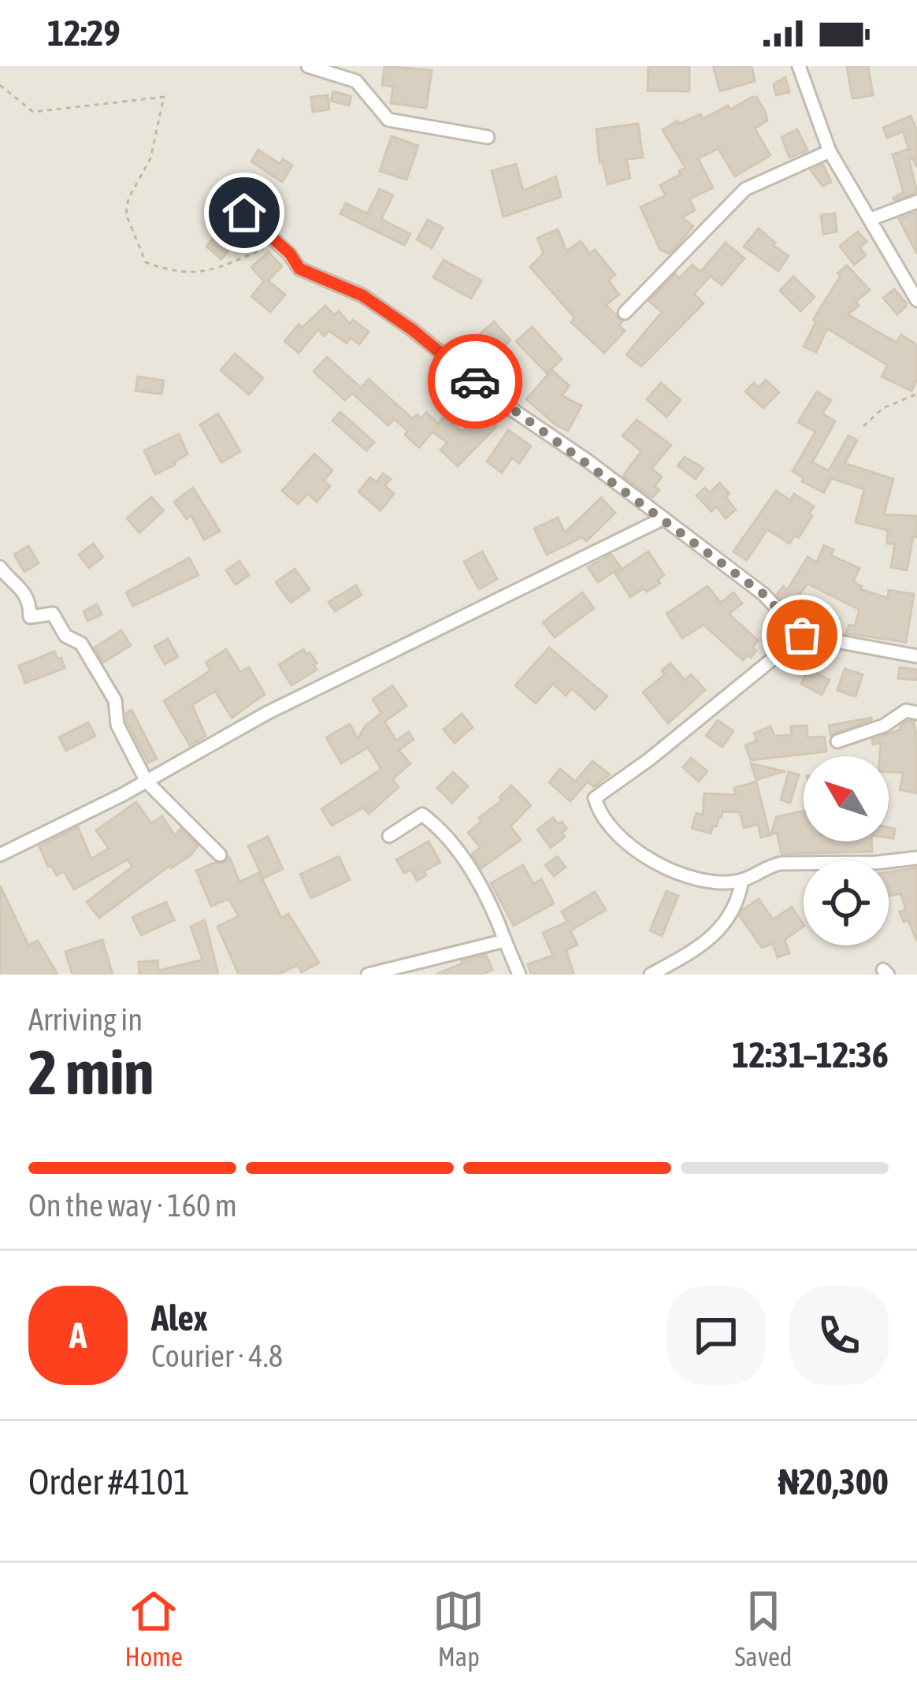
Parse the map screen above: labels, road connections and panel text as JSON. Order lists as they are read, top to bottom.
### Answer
{
  "north": "top left",
  "page": {
    "status": "12:29",
    "heading": ["2 min", "Arriving in", "12:31–12:36"],
    "panel": [
      "Alex",
      "Courier · 4.8",
      "Order #4101",
      "₦20,300"
    ],
    "bar": "On the way · 160 m",
    "round": "A",
    "tabs": ["Home", "Map", "Saved"]
  }
}
